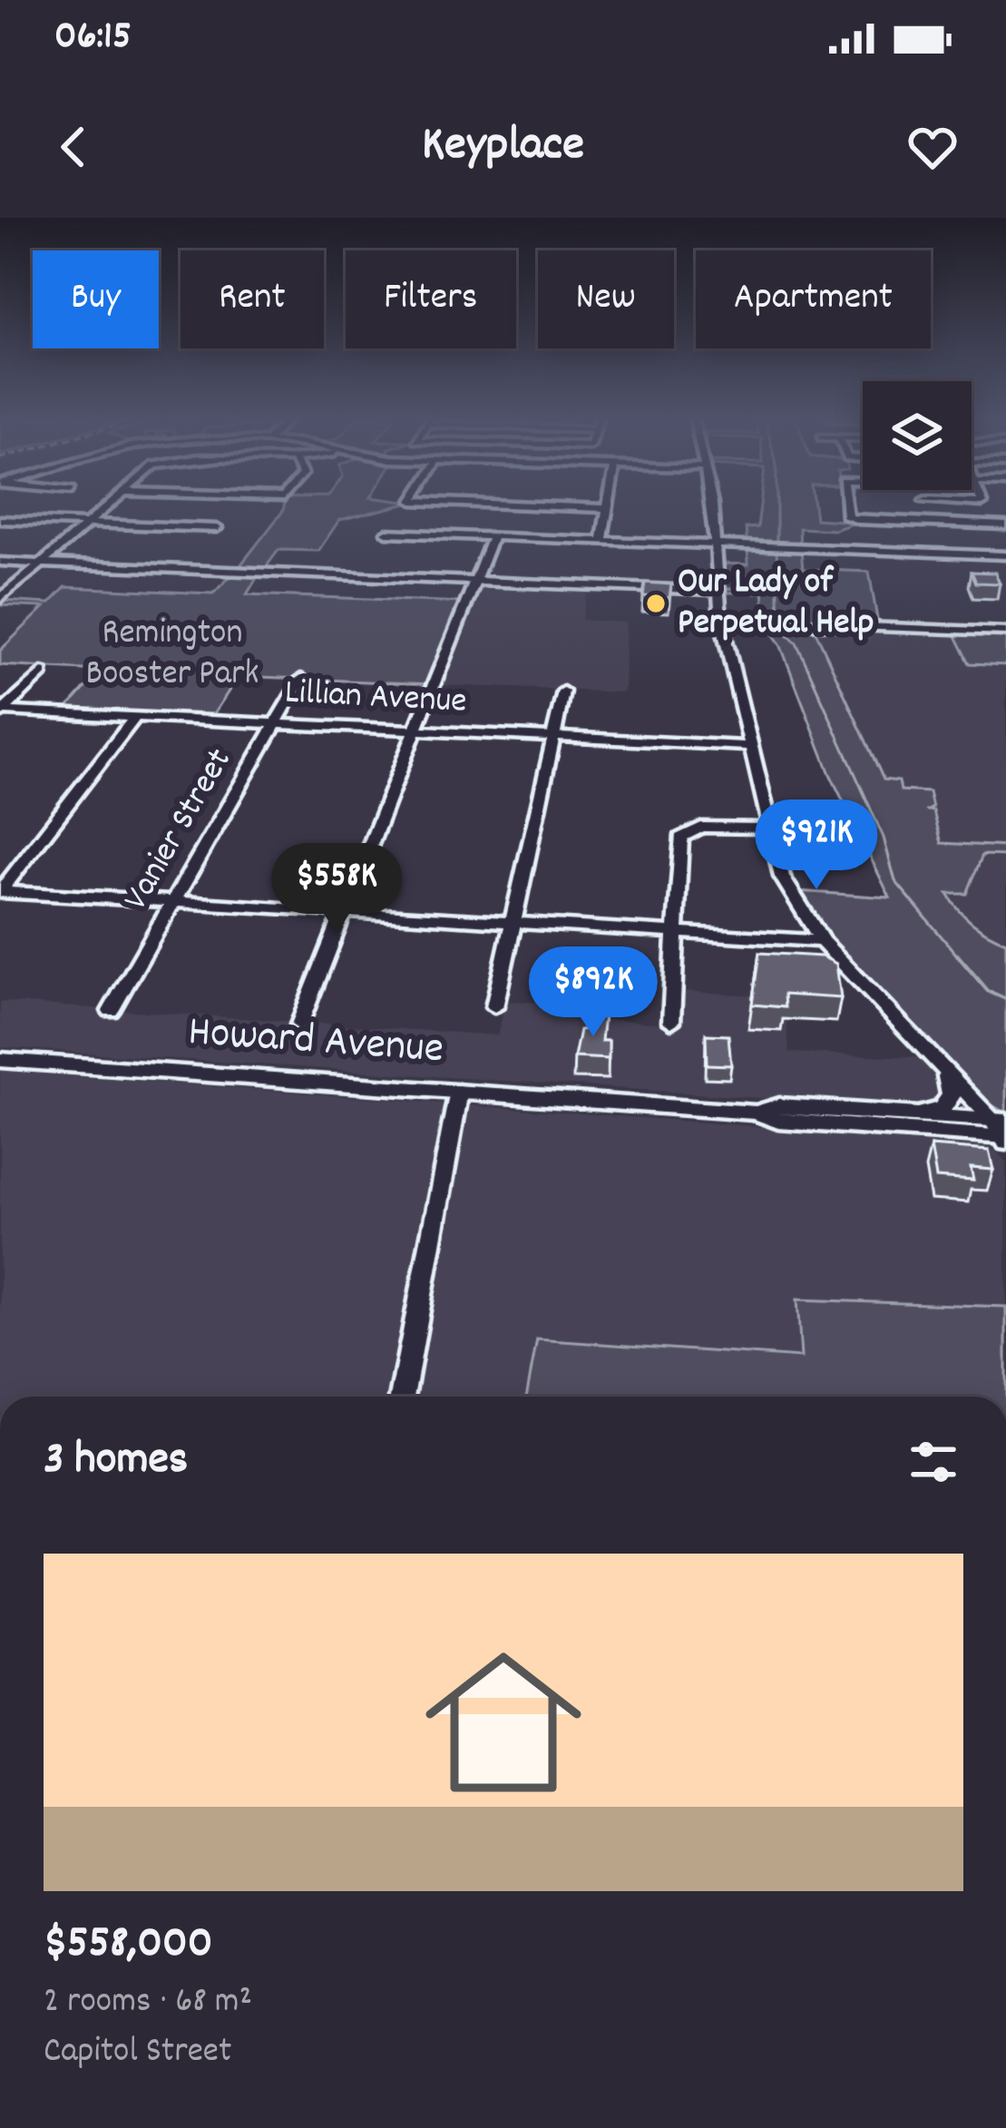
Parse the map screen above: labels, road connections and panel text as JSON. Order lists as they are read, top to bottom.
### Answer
{
  "streets": {
    "main road": ["Howard Avenue"],
    "street": ["Lillian Avenue", "Vanier Street"]
  },
  "crossings": [
    ["Lillian Avenue", "Vanier Street"]
  ],
  "parks": ["Remington Booster Park"],
  "places": ["Our Lady of Perpetual Help"],
  "page": {
    "status": "06:15",
    "header": "Keyplace",
    "chip": [
      "Buy",
      "Rent",
      "Filters",
      "New",
      "Apartment"
    ],
    "price": ["$921K", "$558K", "$892K"],
    "heading": "3 homes",
    "list": [
      {
        "name": "$558,000",
        "note": "2 rooms · 68 m² · Capitol Street"
      }
    ]
  }
}
